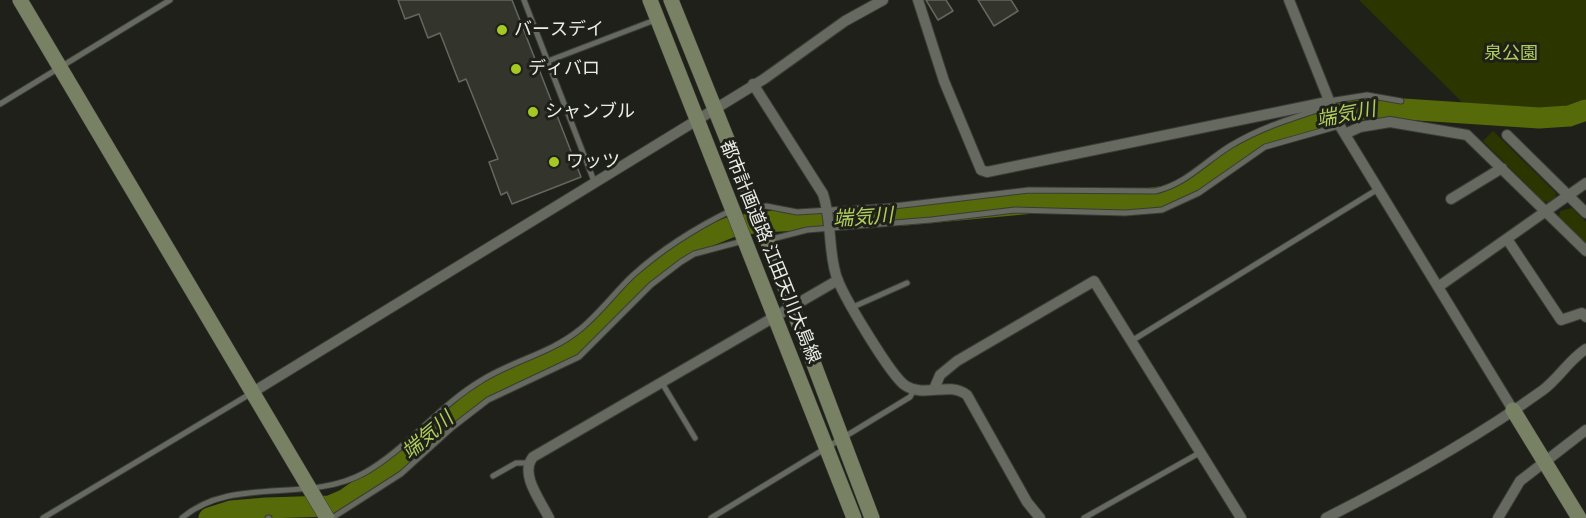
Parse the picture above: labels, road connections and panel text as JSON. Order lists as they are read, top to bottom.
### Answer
{
  "streets": {
    "street": ["都市計画道路 江田天川大島線"]
  },
  "water": ["端気川"],
  "parks": ["泉公園"],
  "places": [
    "バースデイ",
    "ディバロ",
    "シャンブル",
    "ワッツ"
  ]
}
